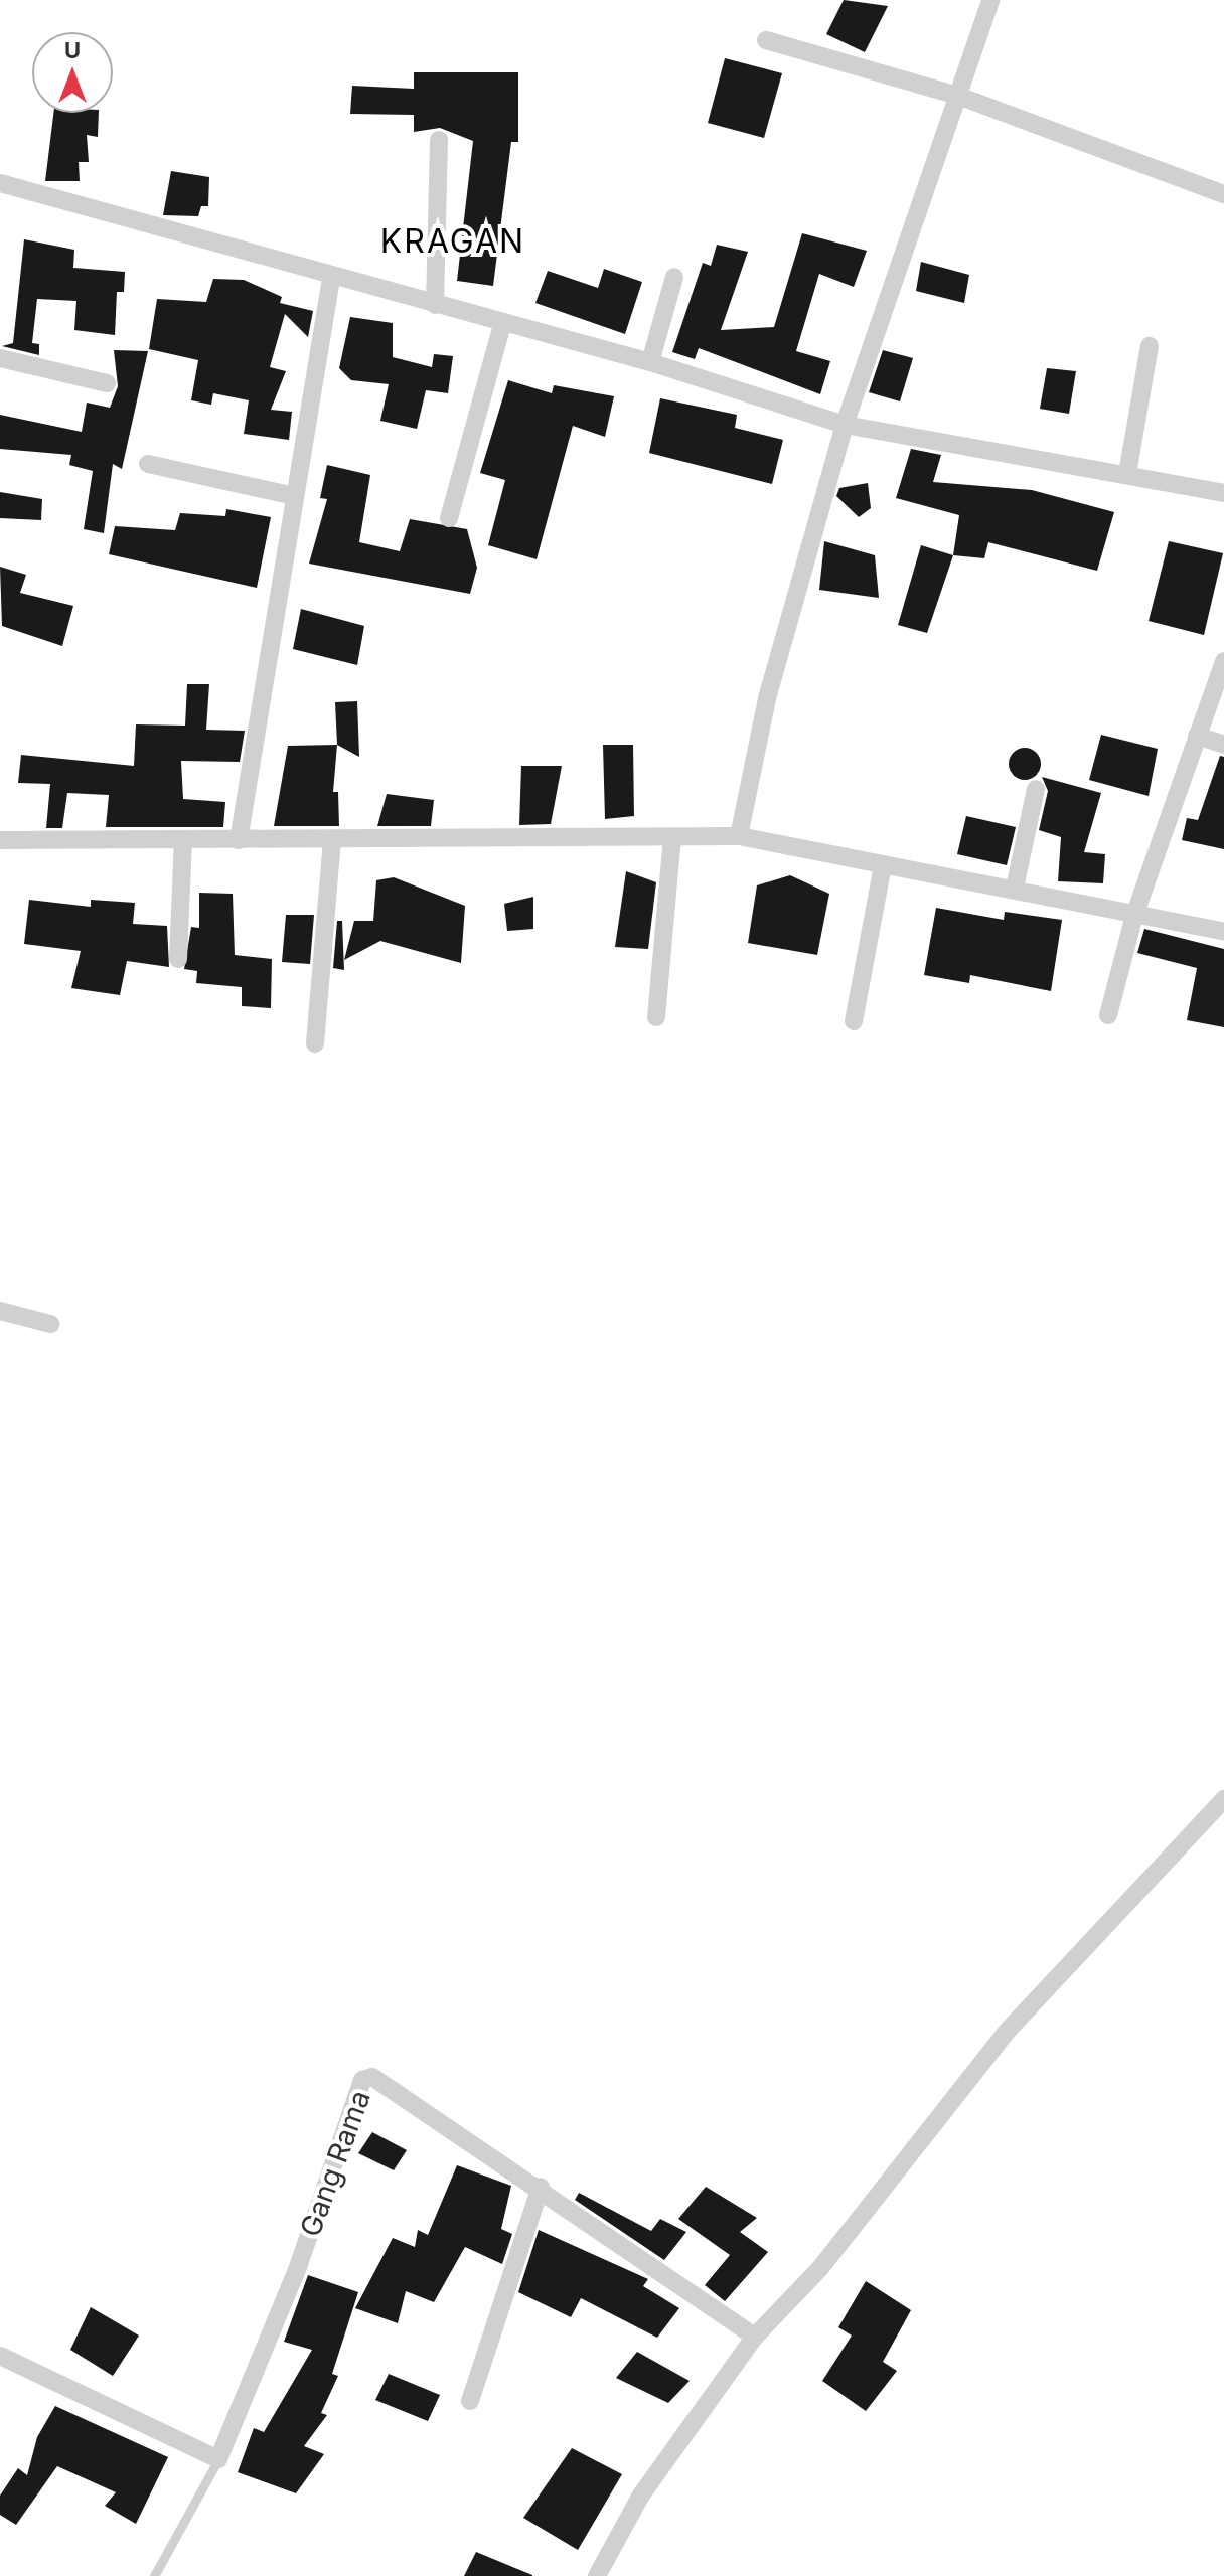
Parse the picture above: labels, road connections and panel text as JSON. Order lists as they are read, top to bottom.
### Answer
{
  "streets": {
    "street": ["Gang Rama"]
  },
  "districts": ["KRAGAN"],
  "north": "top"
}
